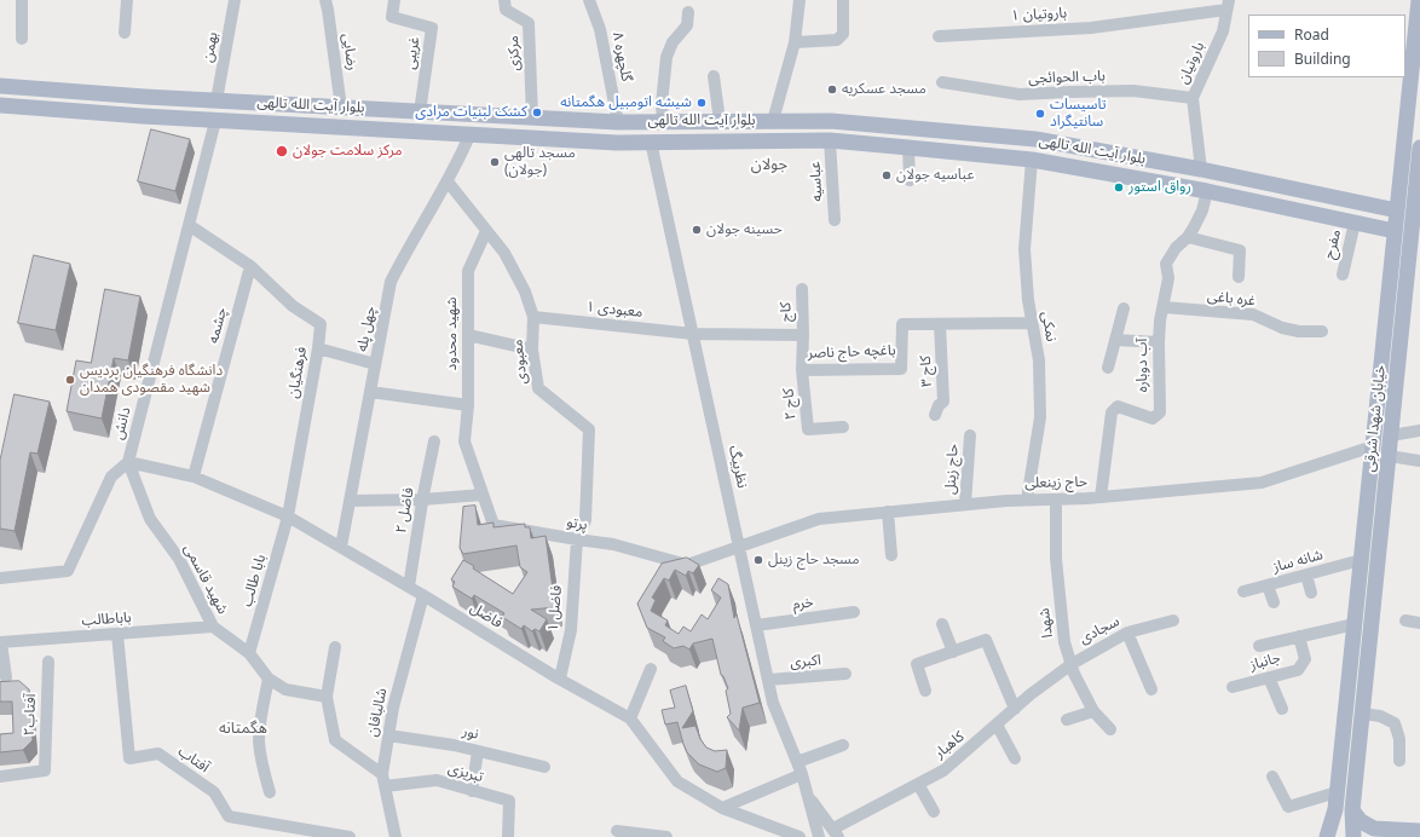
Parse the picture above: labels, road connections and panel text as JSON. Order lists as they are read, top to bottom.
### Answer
{
  "streets": {
    "main road": ["بلوار آیت الله تالهی", "خیابان شهدا شرقی"],
    "street": [
      "۱ باروتیان",
      "بهمن",
      "رضایی",
      "غریبی",
      "مرکزی",
      "گلچهره ۸",
      "باروتیان",
      "باب الحوائجی",
      "عباسیه",
      "مفرح",
      "غره باغی",
      "معبودی ۱",
      "کاج",
      "چشمه",
      "نمکی",
      "چهل پله",
      "شهید محدود",
      "باغچه حاج ناصر",
      "معبودی",
      "آب دوباره",
      "کاج ۳",
      "فرهنگیان",
      "کاج ۲",
      "دانش",
      "نظربیگ",
      "حاج زینل",
      "حاج زینعلی",
      "فاضل ۲",
      "پرتو",
      "شانه ساز",
      "شهید قاسمی",
      "بابا طالب",
      "خرم",
      "فاضل ۱",
      "فاضل",
      "باباطالب",
      "شهدا",
      "سجادی",
      "اکبری",
      "جانباز",
      "شالبافان",
      "آفتاب۲",
      "نور",
      "کاهبار",
      "آفتاب",
      "تبریزی"
    ]
  },
  "crossings": [
    ["۱ باروتیان", "باروتیان"],
    ["بهمن", "بلوار آیت الله تالهی"],
    ["رضایی", "بلوار آیت الله تالهی"],
    ["غریبی", "بلوار آیت الله تالهی"],
    ["مرکزی", "بلوار آیت الله تالهی"],
    ["گلچهره ۸", "بلوار آیت الله تالهی"],
    ["باروتیان", "باب الحوائجی"],
    ["باروتیان", "بلوار آیت الله تالهی"],
    ["بلوار آیت الله تالهی", "عباسیه"],
    ["بلوار آیت الله تالهی", "مفرح"],
    ["بلوار آیت الله تالهی", "نمکی"],
    ["بلوار آیت الله تالهی", "چهل پله"],
    ["بلوار آیت الله تالهی", "آب دوباره"],
    ["بلوار آیت الله تالهی", "خیابان شهدا شرقی"],
    ["بلوار آیت الله تالهی", "دانش"],
    ["بلوار آیت الله تالهی", "نظربیگ"],
    ["غره باغی", "آب دوباره"],
    ["معبودی ۱", "باغچه حاج ناصر"],
    ["معبودی ۱", "معبودی"],
    ["معبودی ۱", "نظربیگ"],
    ["کاج", "باغچه حاج ناصر"],
    ["چشمه", "فرهنگیان"],
    ["چشمه", "فاضل"],
    ["نمکی", "باغچه حاج ناصر"],
    ["نمکی", "حاج زینعلی"],
    ["چهل پله", "معبودی"],
    ["چهل پله", "فاضل"],
    ["شهید محدود", "معبودی"],
    ["شهید محدود", "پرتو"],
    ["باغچه حاج ناصر", "کاج ۳"],
    ["باغچه حاج ناصر", "کاج ۲"],
    ["باغچه حاج ناصر", "نظربیگ"],
    ["معبودی", "پرتو"],
    ["معبودی", "فاضل ۱"],
    ["آب دوباره", "حاج زینعلی"],
    ["فرهنگیان", "بابا طالب"],
    ["فرهنگیان", "فاضل"],
    ["خیابان شهدا شرقی", "حاج زینعلی"],
    ["خیابان شهدا شرقی", "شانه ساز"],
    ["خیابان شهدا شرقی", "جانباز"],
    ["دانش", "شهید قاسمی"],
    ["دانش", "فاضل"],
    ["نظربیگ", "حاج زینعلی"],
    ["نظربیگ", "پرتو"],
    ["نظربیگ", "خرم"],
    ["نظربیگ", "اکبری"],
    ["نظربیگ", "کاهبار"],
    ["حاج زینل", "حاج زینعلی"],
    ["حاج زینعلی", "پرتو"],
    ["حاج زینعلی", "شهدا"],
    ["فاضل ۲", "فاضل"],
    ["پرتو", "فاضل ۱"],
    ["شهید قاسمی", "بابا طالب"],
    ["شهید قاسمی", "فاضل"],
    ["شهید قاسمی", "باباطالب"],
    ["بابا طالب", "فاضل"],
    ["فاضل ۱", "فاضل"],
    ["فاضل", "شالبافان"],
    ["باباطالب", "آفتاب"],
    ["شهدا", "سجادی"],
    ["شهدا", "کاهبار"],
    ["سجادی", "کاهبار"],
    ["شالبافان", "نور"],
    ["شالبافان", "تبریزی"]
  ],
  "districts": ["جولان", "هگمتانه"],
  "places": [
    "مسجد عسکریه",
    "شیشه اتومبیل هگمتانه",
    "کشک لبنیات مرادی",
    "تاسیسات سانتیگراد",
    "مرکز سلامت جولان",
    "مسجد تالهی (جولان)",
    "عباسیه جولان",
    "رواق استور",
    "حسینه جولان",
    "دانشگاه فرهنگیان پردیس شهید مقصودی همدان",
    "مسجد حاج زینل"
  ],
  "legend": ["Road", "Building"]
}
